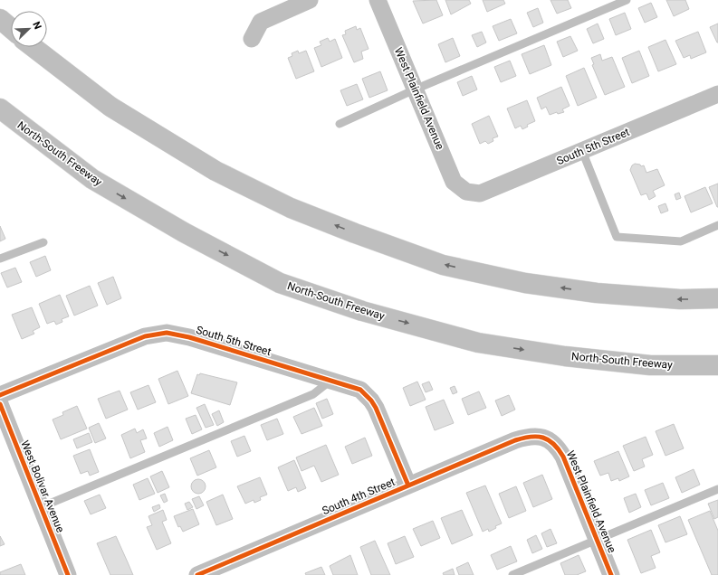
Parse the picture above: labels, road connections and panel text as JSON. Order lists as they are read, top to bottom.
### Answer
{
  "streets": {
    "highway": ["North-South Freeway"],
    "street": [
      "West Plainfield Avenue",
      "South 5th Street",
      "West Bolivar Avenue",
      "South 4th Street"
    ]
  },
  "crossings": [
    ["West Plainfield Avenue", "South 5th Street"],
    ["West Plainfield Avenue", "South 4th Street"],
    ["South 5th Street", "South 4th Street"]
  ],
  "north": "top right"
}
